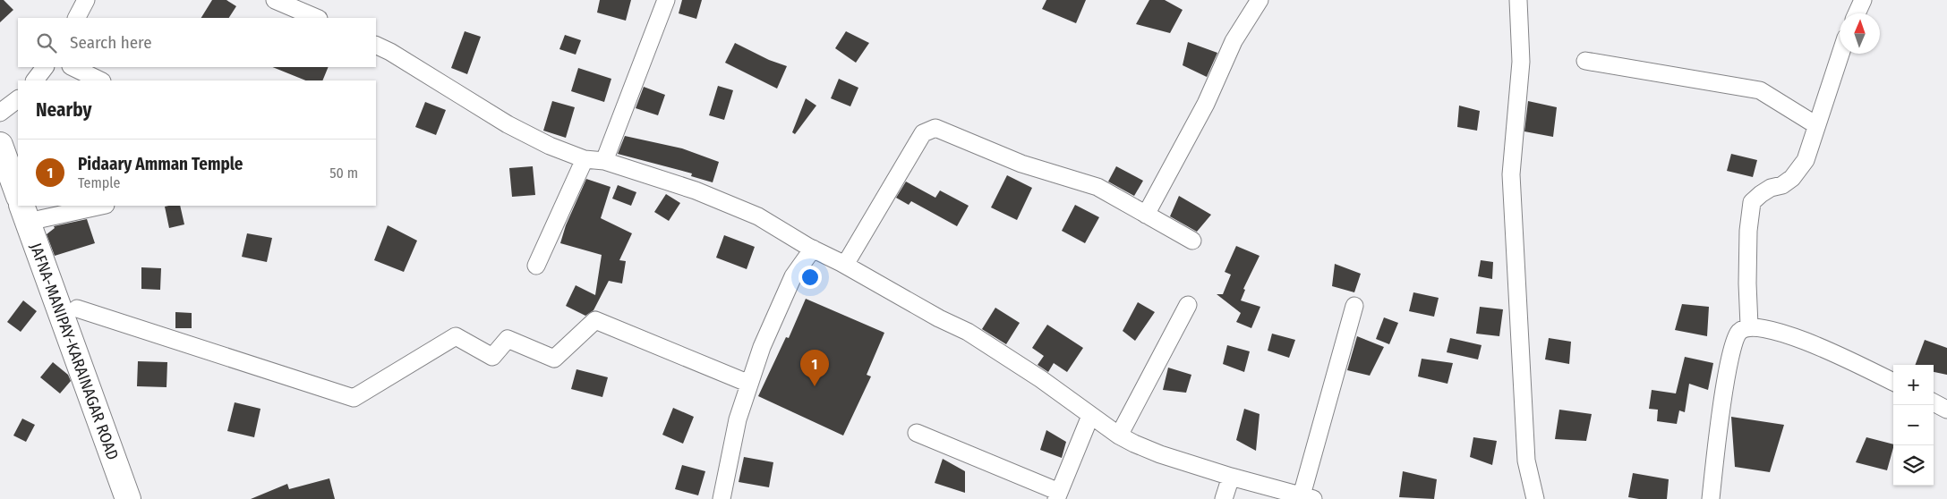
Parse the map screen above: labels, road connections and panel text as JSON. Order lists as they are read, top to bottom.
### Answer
{
  "streets": {
    "main road": ["JAFNA-MANIPAY-KARAINAGAR ROAD"]
  },
  "north": "top",
  "page": {
    "search": "Search here",
    "heading": "Nearby",
    "list": [
      {
        "mark": "1",
        "name": "Pidaary Amman Temple",
        "note": "Temple",
        "value": "50 m"
      }
    ],
    "pins": "1",
    "map_buttons": ["+", "−"]
  }
}
